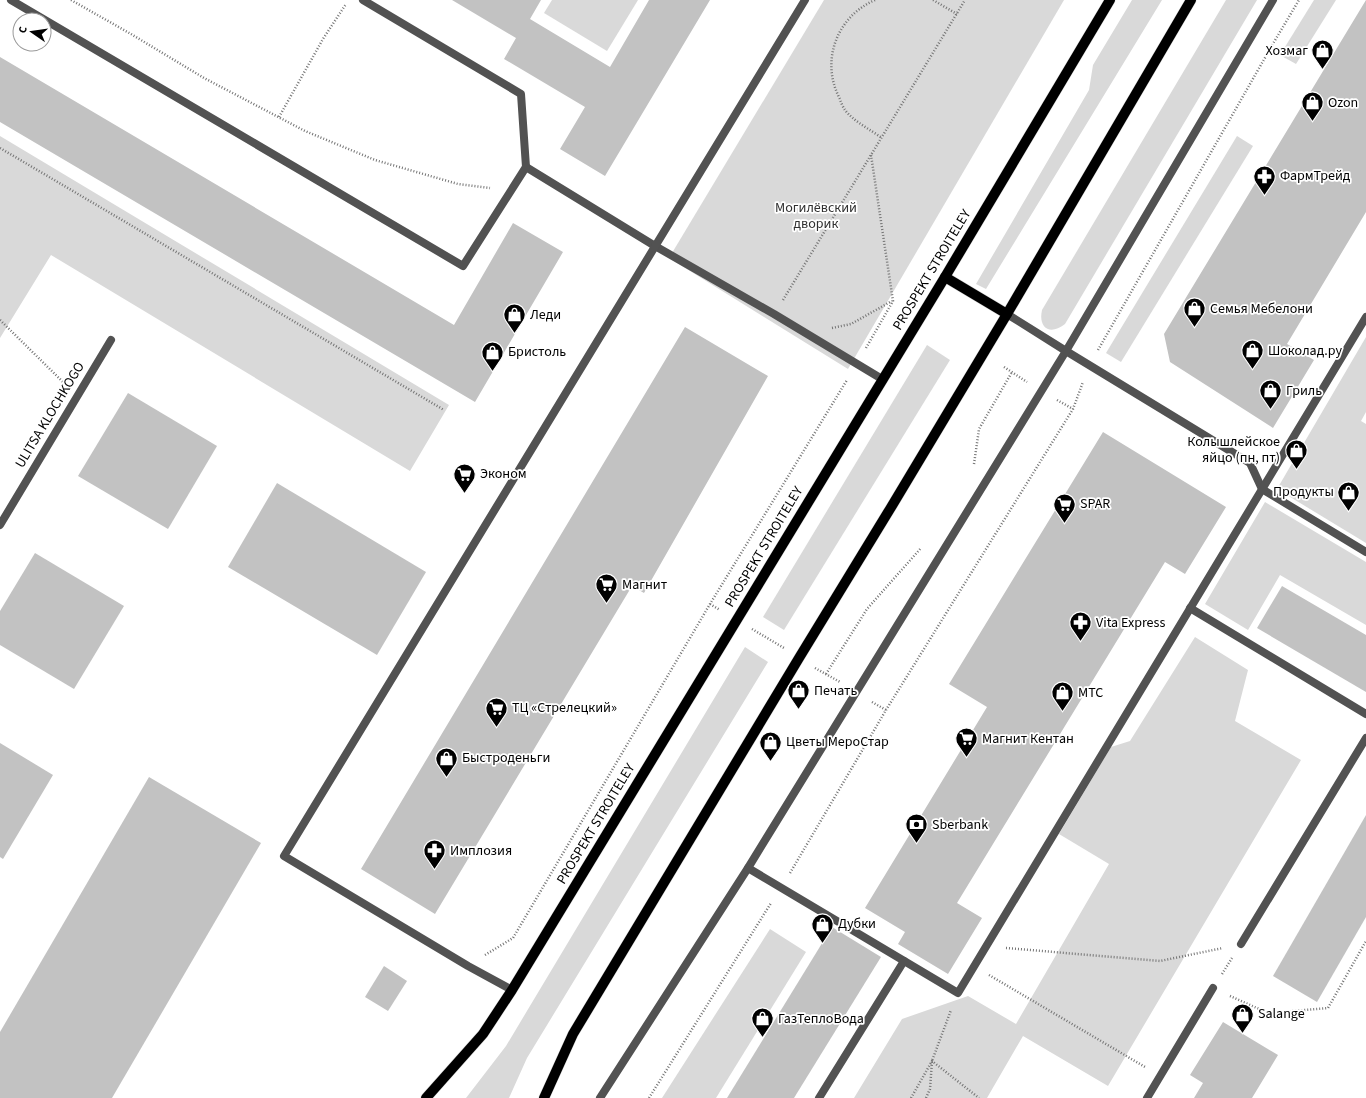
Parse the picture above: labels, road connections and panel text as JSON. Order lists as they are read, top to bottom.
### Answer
{
  "streets": {
    "main road": ["PROSPEKT STROITELEY"],
    "street": ["ULITSA KLOCHKOGO"]
  },
  "parks": ["Могилёвский дворик"],
  "places": {
    "shop": [
      "Хозмаг",
      "Ozon",
      "Семья Мебелони",
      "Леди",
      "Шоколад.ру",
      "Бристоль",
      "Гриль",
      "Колышлейское яйцо (пн, пт)",
      "Продукты",
      "Печать",
      "МТС",
      "Цветы МероСтар",
      "Быстроденьги",
      "Дубки",
      "Salange",
      "ГазТеплоВода"
    ],
    "pharmacy": ["ФармТрейд", "Vita Express", "Имплозия"],
    "supermarket": [
      "Эконом",
      "SPAR",
      "Магнит",
      "ТЦ «Стрелецкий»",
      "Магнит Кентан"
    ],
    "bank": ["Sberbank"]
  },
  "north": "left"
}
